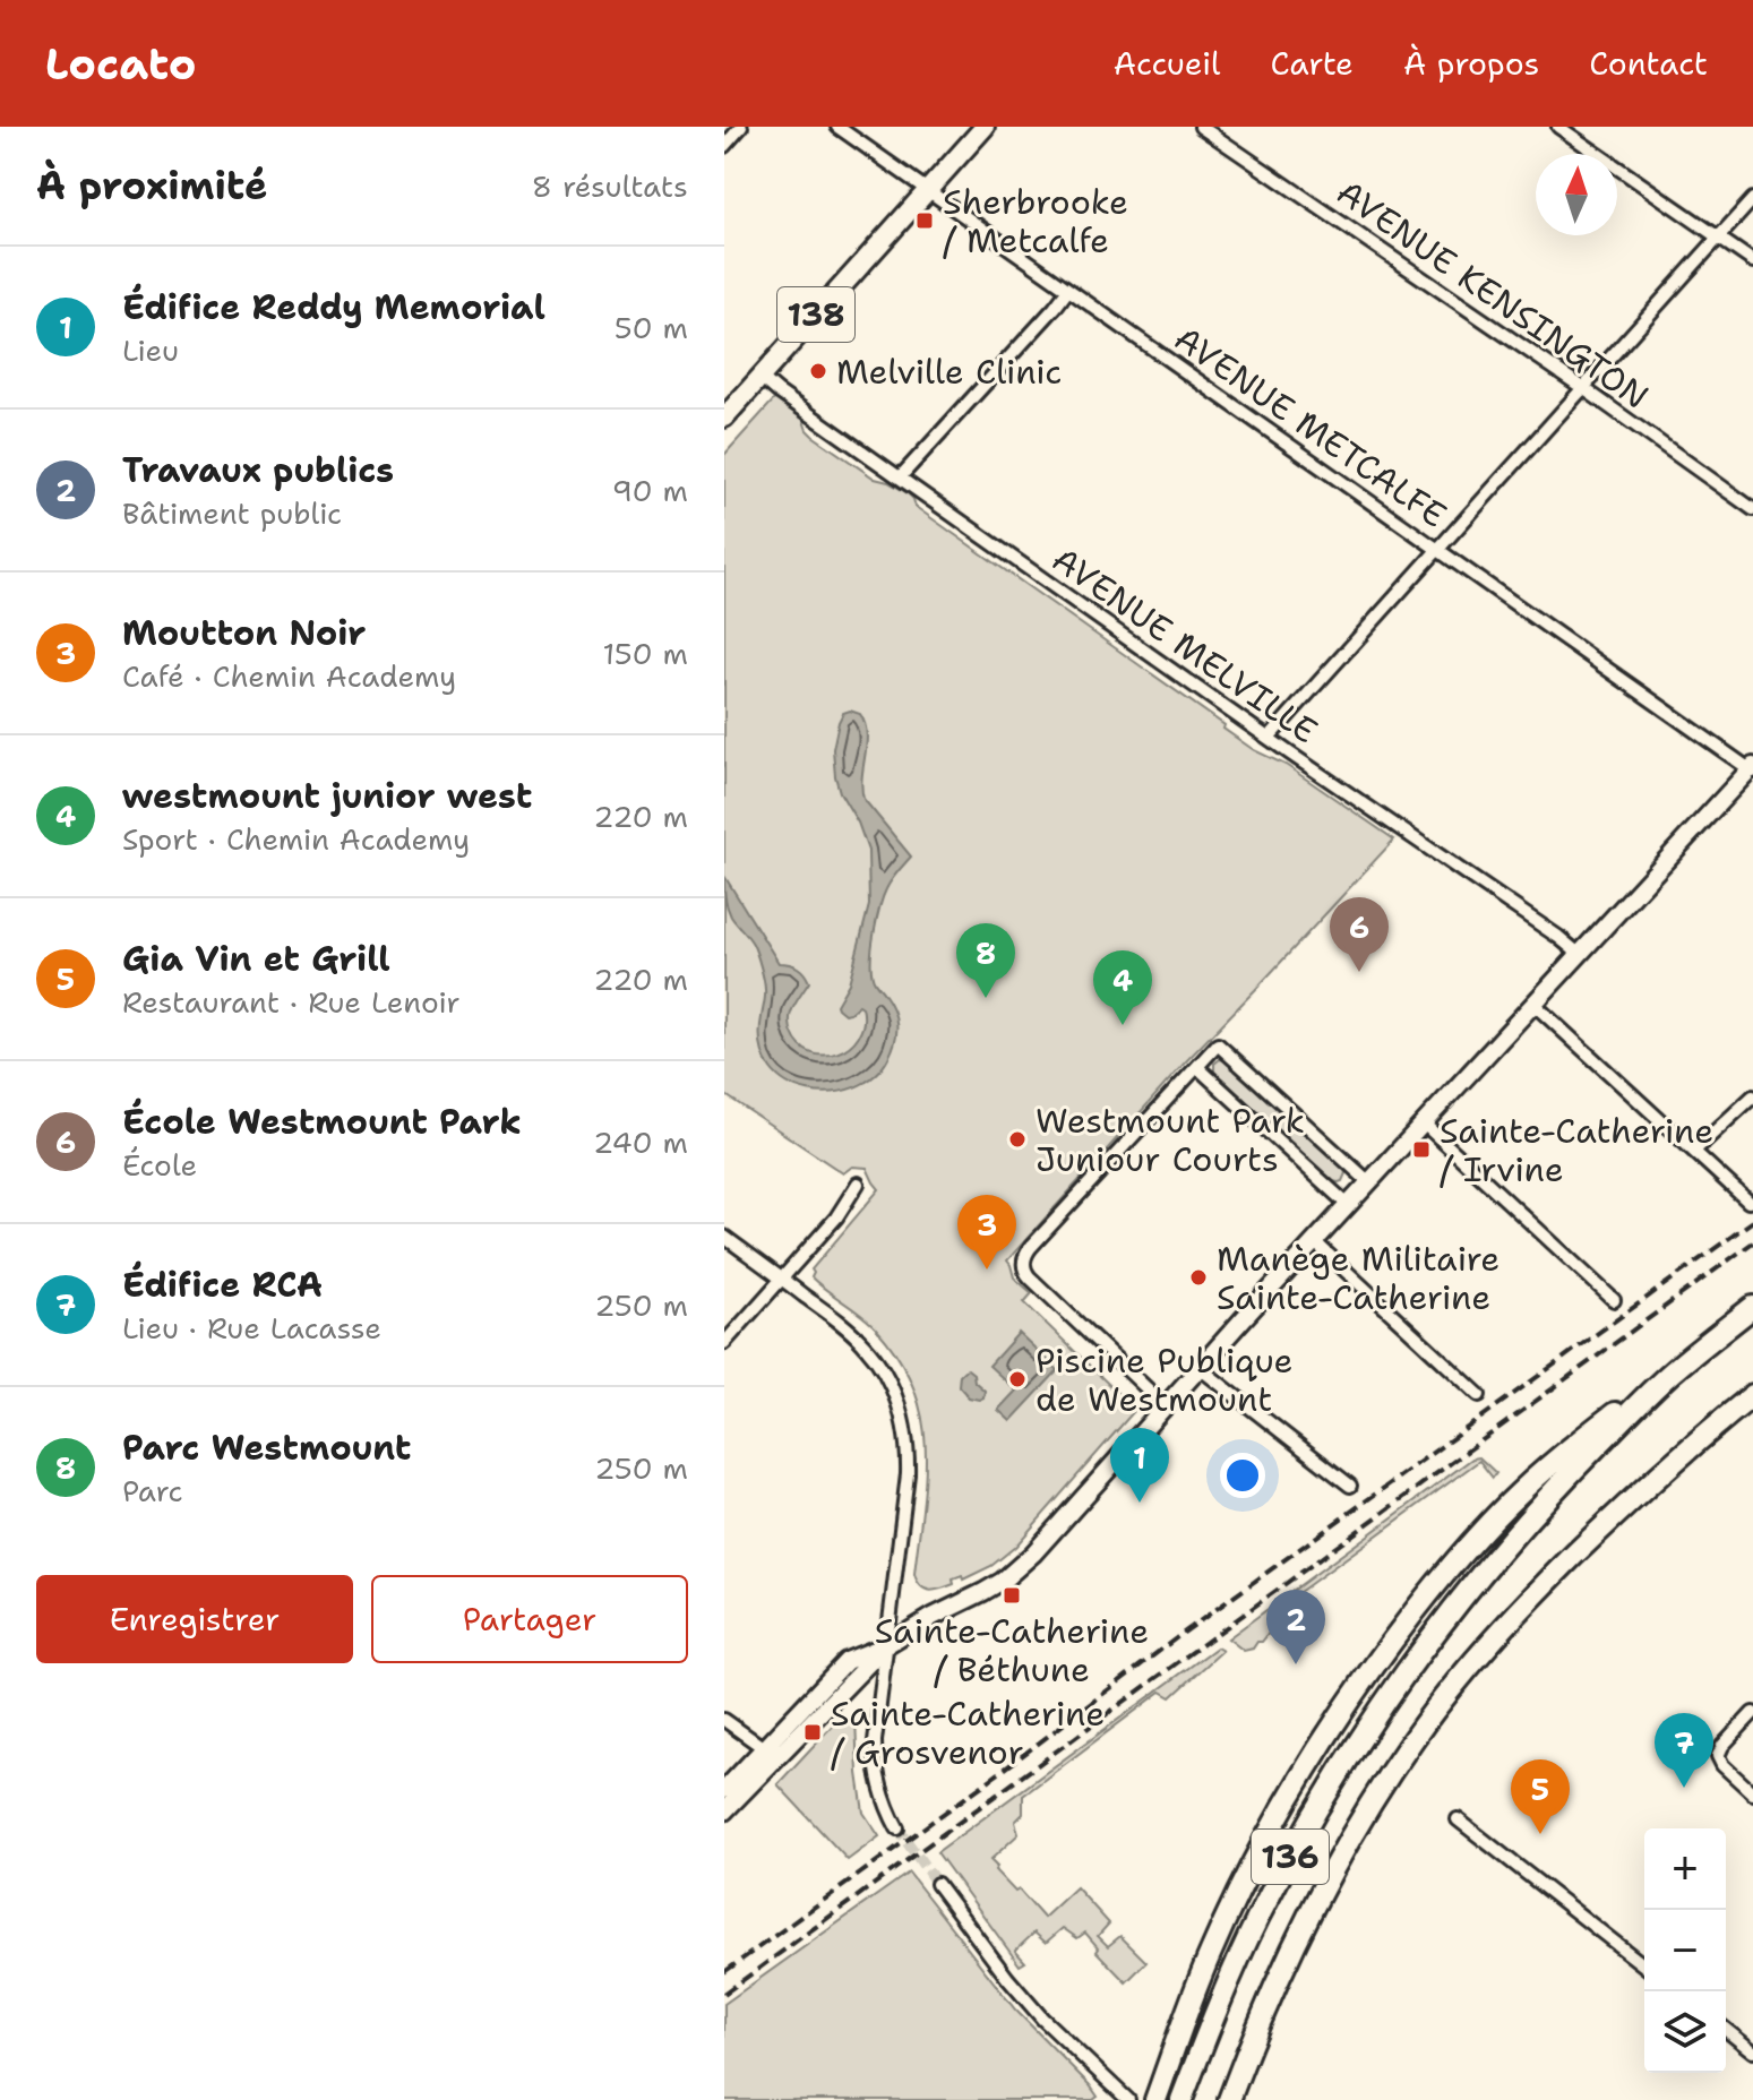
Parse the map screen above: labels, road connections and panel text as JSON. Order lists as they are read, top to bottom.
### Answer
{
  "streets": {
    "highway": ["136"],
    "main road": ["138"],
    "street": ["AVENUE KENSINGTON", "AVENUE METCALFE", "AVENUE MELVILLE"]
  },
  "crossings": [
    ["138", "AVENUE METCALFE"],
    ["138", "AVENUE MELVILLE"]
  ],
  "places": {
    "transit": [
      "Sherbrooke / Metcalfe",
      "Sainte-Catherine / Irvine",
      "Sainte-Catherine / Béthune",
      "Sainte-Catherine / Grosvenor"
    ],
    "other": [
      "Melville Clinic",
      "Westmount Park Juniour Courts",
      "Manège Militaire Sainte-Catherine",
      "Piscine Publique de Westmount"
    ]
  },
  "north": "top",
  "page": {
    "header": "Locato",
    "nav": [
      "Accueil",
      "Carte",
      "À propos",
      "Contact"
    ],
    "heading": ["À proximité", "8 résultats"],
    "list": [
      {
        "mark": "1",
        "name": "Édifice Reddy Memorial",
        "note": "Lieu",
        "value": "50 m"
      },
      {
        "mark": "2",
        "name": "Travaux publics",
        "note": "Bâtiment public",
        "value": "90 m"
      },
      {
        "mark": "3",
        "name": "Moutton Noir",
        "note": "Café · Chemin Academy",
        "value": "150 m"
      },
      {
        "mark": "4",
        "name": "westmount junior west",
        "note": "Sport · Chemin Academy",
        "value": "220 m"
      },
      {
        "mark": "5",
        "name": "Gia Vin et Grill",
        "note": "Restaurant · Rue Lenoir",
        "value": "220 m"
      },
      {
        "mark": "6",
        "name": "École Westmount Park",
        "note": "École",
        "value": "240 m"
      },
      {
        "mark": "7",
        "name": "Édifice RCA",
        "note": "Lieu · Rue Lacasse",
        "value": "250 m"
      },
      {
        "mark": "8",
        "name": "Parc Westmount",
        "note": "Parc",
        "value": "250 m"
      }
    ],
    "pins": [
      "6",
      "8",
      "4",
      "3",
      "1",
      "2",
      "7",
      "5"
    ],
    "buttons": ["Enregistrer", "Partager"],
    "map_buttons": ["+", "−"]
  }
}
